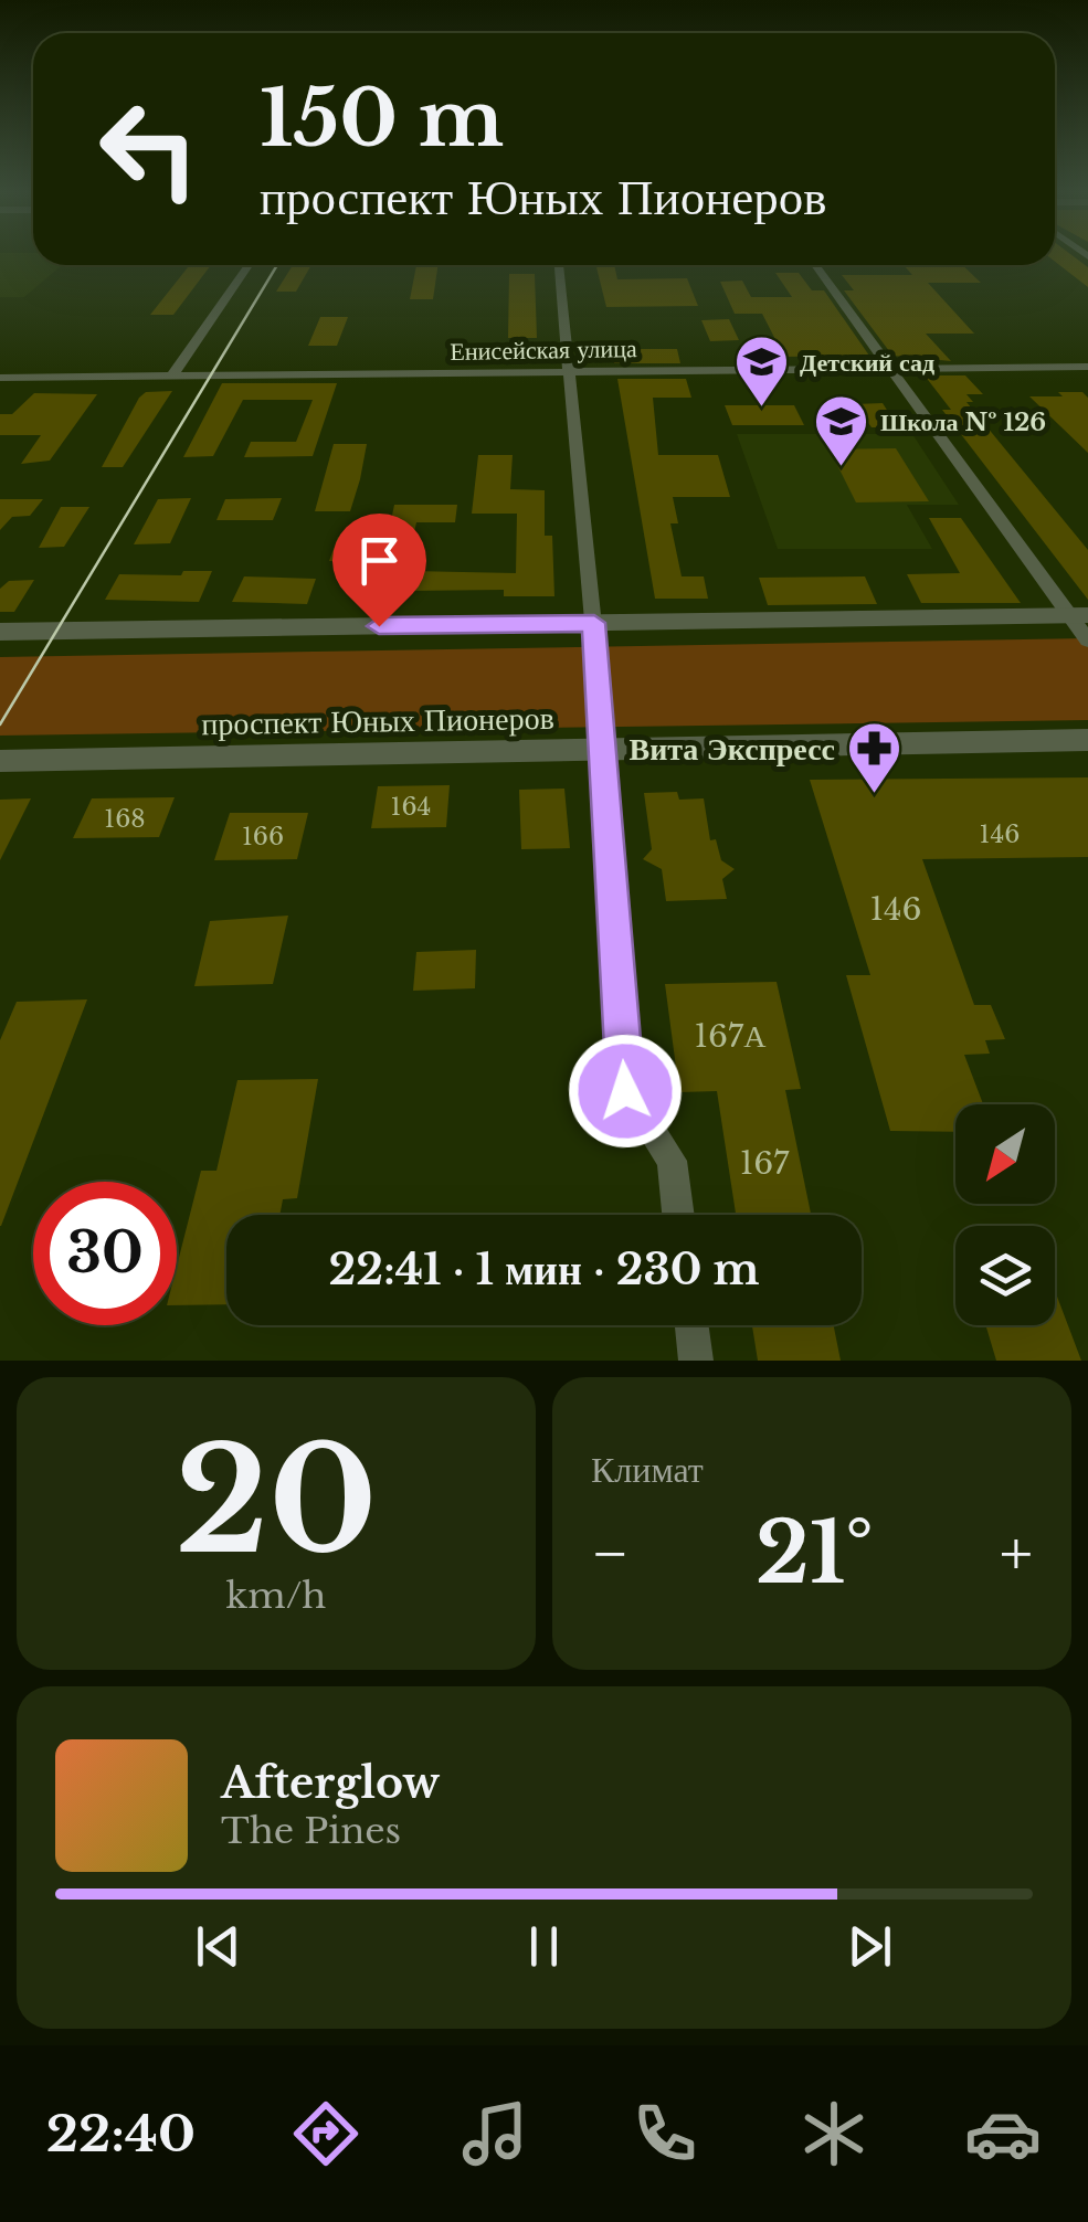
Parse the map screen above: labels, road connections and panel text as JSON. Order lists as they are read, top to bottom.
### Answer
{
  "streets": {
    "street": ["Енисейская улица", "проспект Юных Пионеров"]
  },
  "places": {
    "school or university": ["Детский сад", "Школа № 126"],
    "pharmacy": ["Вита Экспресс"]
  },
  "house_numbers": [
    "164",
    "168",
    "146",
    "166",
    "146",
    "167А",
    "167"
  ],
  "north": "bottom left",
  "page": {
    "turn": ["150 m", "проспект Юных Пионеров"],
    "limit": "30",
    "trip": "22:41 · 1 мин · 230 m",
    "tile": [
      ["20", "km/h"],
      "Климат"
    ],
    "heat": ["−", "21°", "+"],
    "song": ["Afterglow", "The Pines"],
    "tabs": "22:40"
  }
}
